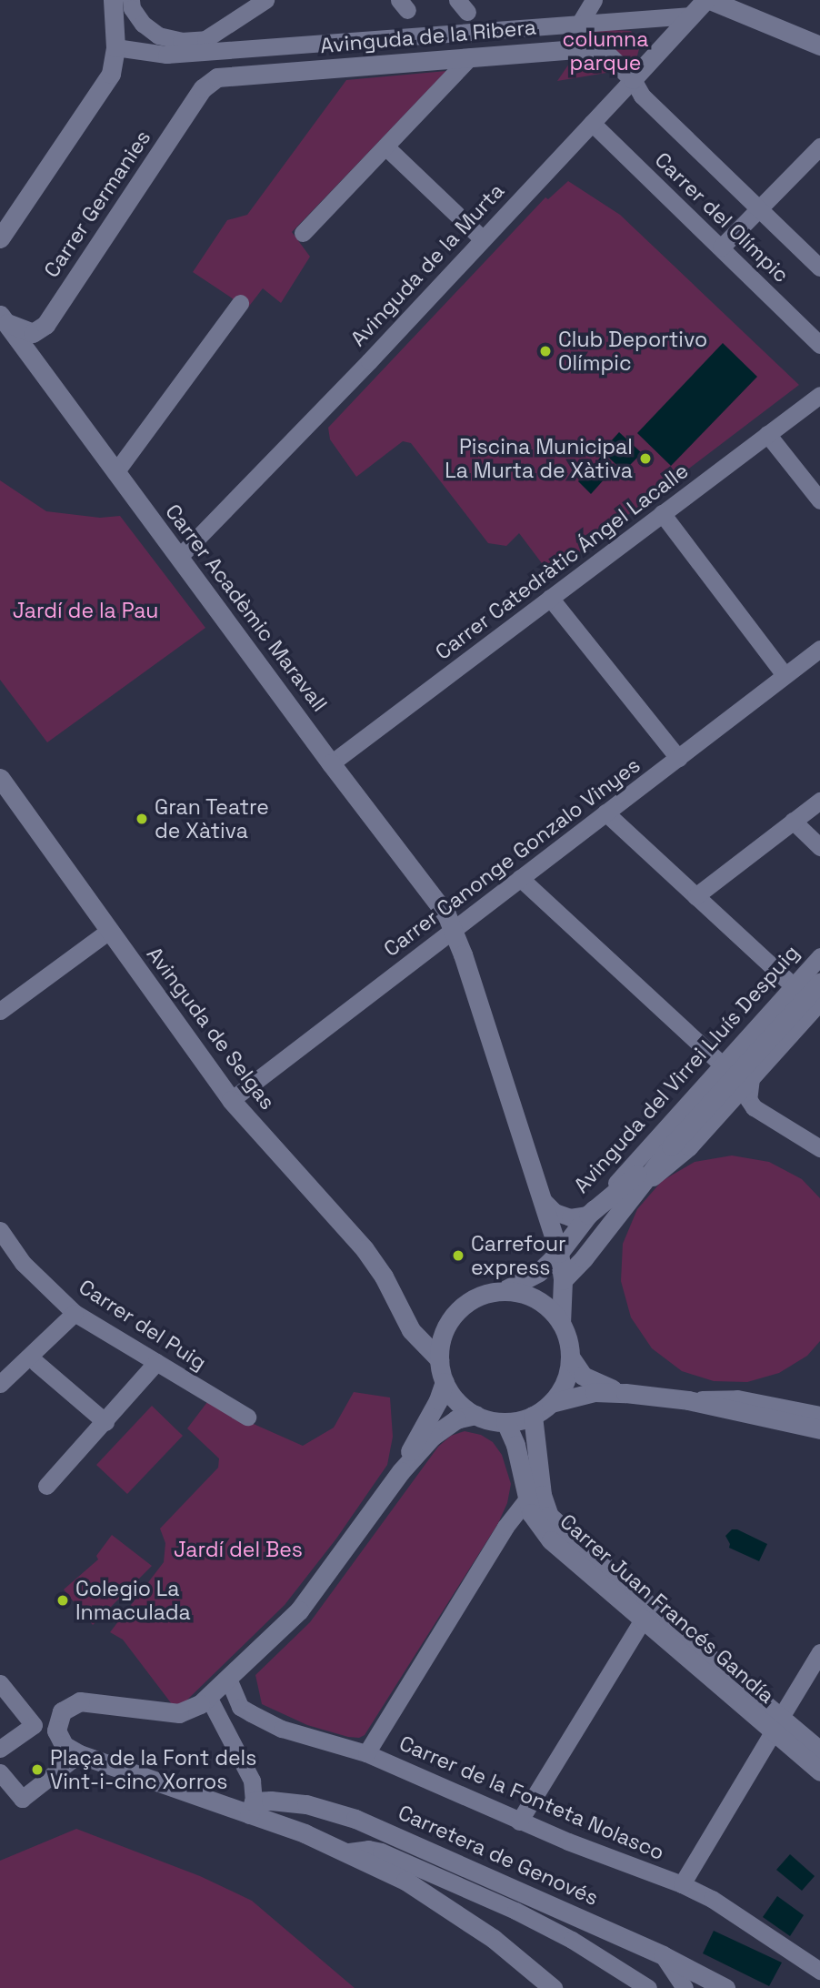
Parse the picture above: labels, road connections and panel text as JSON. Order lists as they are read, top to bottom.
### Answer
{
  "streets": {
    "street": [
      "Avinguda de la Ribera",
      "Carrer Germanies",
      "Carrer del Olímpic",
      "Avinguda de la Murta",
      "Carrer Catedràtic Ángel Lacalle",
      "Carrer Acadèmic Maravall",
      "Carrer Canonge Gonzalo Vinyes",
      "Avinguda de Selgas",
      "Avinguda del Virrei Lluís Despuig",
      "Carrer del Puig",
      "Carrer Juan Francés Gandía",
      "Carrer de la Fonteta Nolasco",
      "Carretera de Genovés"
    ]
  },
  "crossings": [
    ["Avinguda de la Ribera", "Carrer Germanies"],
    ["Avinguda de la Ribera", "Avinguda de la Murta"],
    ["Carrer Germanies", "Carrer Acadèmic Maravall"],
    ["Carrer del Olímpic", "Avinguda de la Murta"],
    ["Avinguda de la Murta", "Carrer Acadèmic Maravall"],
    ["Carrer Catedràtic Ángel Lacalle", "Carrer Acadèmic Maravall"],
    ["Carrer Acadèmic Maravall", "Carrer Canonge Gonzalo Vinyes"],
    ["Carrer Acadèmic Maravall", "Avinguda del Virrei Lluís Despuig"],
    ["Carrer Canonge Gonzalo Vinyes", "Avinguda de Selgas"],
    ["Avinguda de Selgas", "Avinguda del Virrei Lluís Despuig"],
    ["Avinguda de Selgas", "Carrer Juan Francés Gandía"],
    ["Avinguda del Virrei Lluís Despuig", "Carrer Juan Francés Gandía"]
  ],
  "parks": ["columna parque", "Jardí de la Pau", "Jardí del Bes"],
  "places": [
    "Club Deportivo Olímpic",
    "Piscina Municipal La Murta de Xàtiva",
    "Gran Teatre de Xàtiva",
    "Carrefour express",
    "Colegio La Inmaculada",
    "Plaça de la Font dels Vint-i-cinc Xorros"
  ]
}
